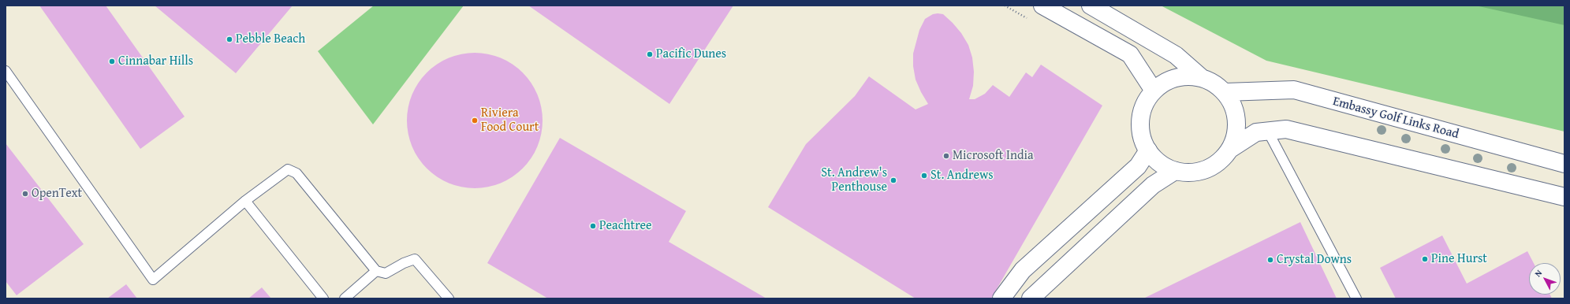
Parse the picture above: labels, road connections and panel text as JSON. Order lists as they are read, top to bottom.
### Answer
{
  "streets": {
    "street": ["Embassy Golf Links Road"]
  },
  "places": [
    "Pebble Beach",
    "Pacific Dunes",
    "Cinnabar Hills",
    "Riviera Food Court",
    "Microsoft India",
    "St. Andrews",
    "St. Andrew's Penthouse",
    "OpenText",
    "Peachtree",
    "Pine Hurst",
    "Crystal Downs"
  ],
  "north": "top left"
}
